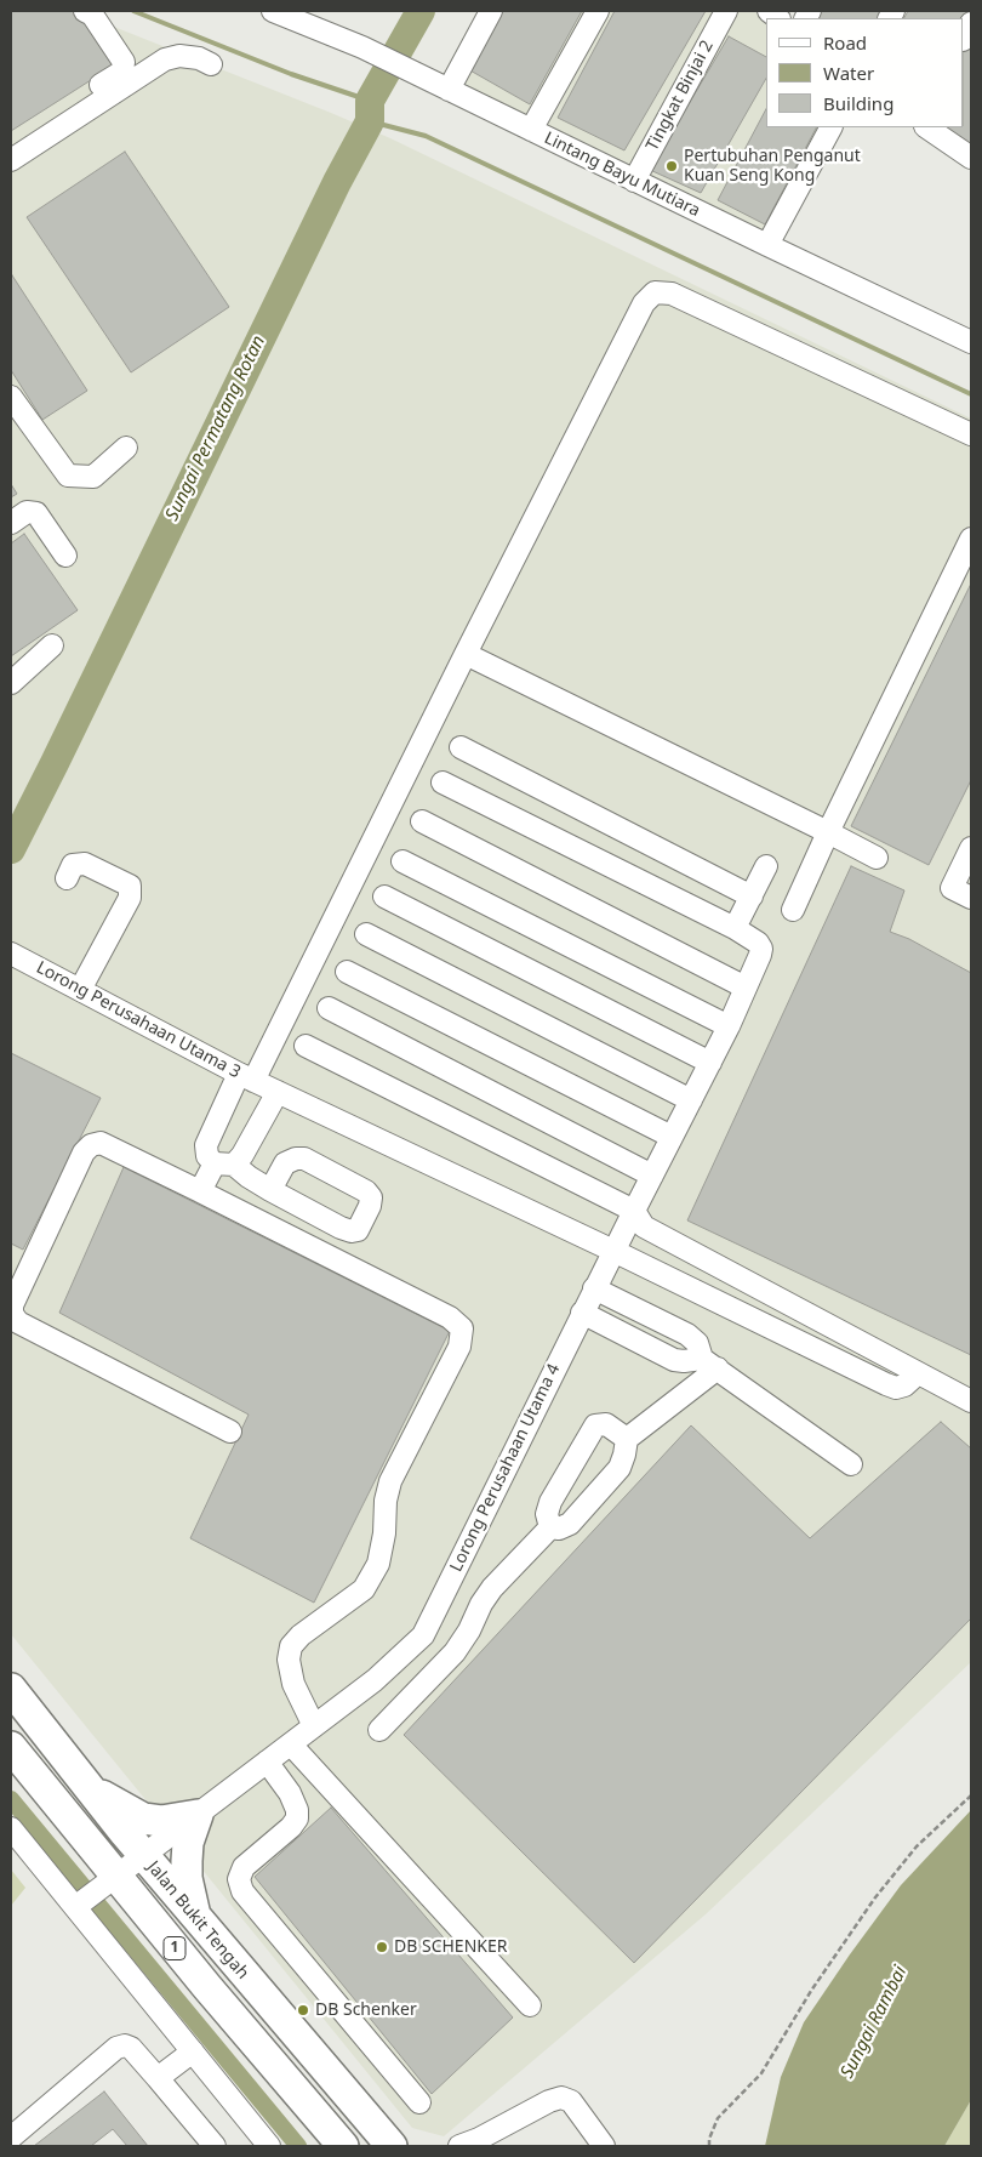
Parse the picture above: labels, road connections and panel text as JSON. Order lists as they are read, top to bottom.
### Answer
{
  "streets": {
    "highway": ["Jalan Bukit Tengah", "1"],
    "street": [
      "Tingkat Binjai 2",
      "Lintang Bayu Mutiara",
      "Lorong Perusahaan Utama 3",
      "Lorong Perusahaan Utama 4"
    ]
  },
  "crossings": [
    ["Tingkat Binjai 2", "Lintang Bayu Mutiara"],
    ["Lorong Perusahaan Utama 4", "Jalan Bukit Tengah"]
  ],
  "water": ["Sungai Permatang Rotan", "Sungai Rambai"],
  "places": ["Pertubuhan Penganut Kuan Seng Kong", "DB SCHENKER", "DB Schenker"],
  "legend": ["Road", "Water", "Building"]
}
